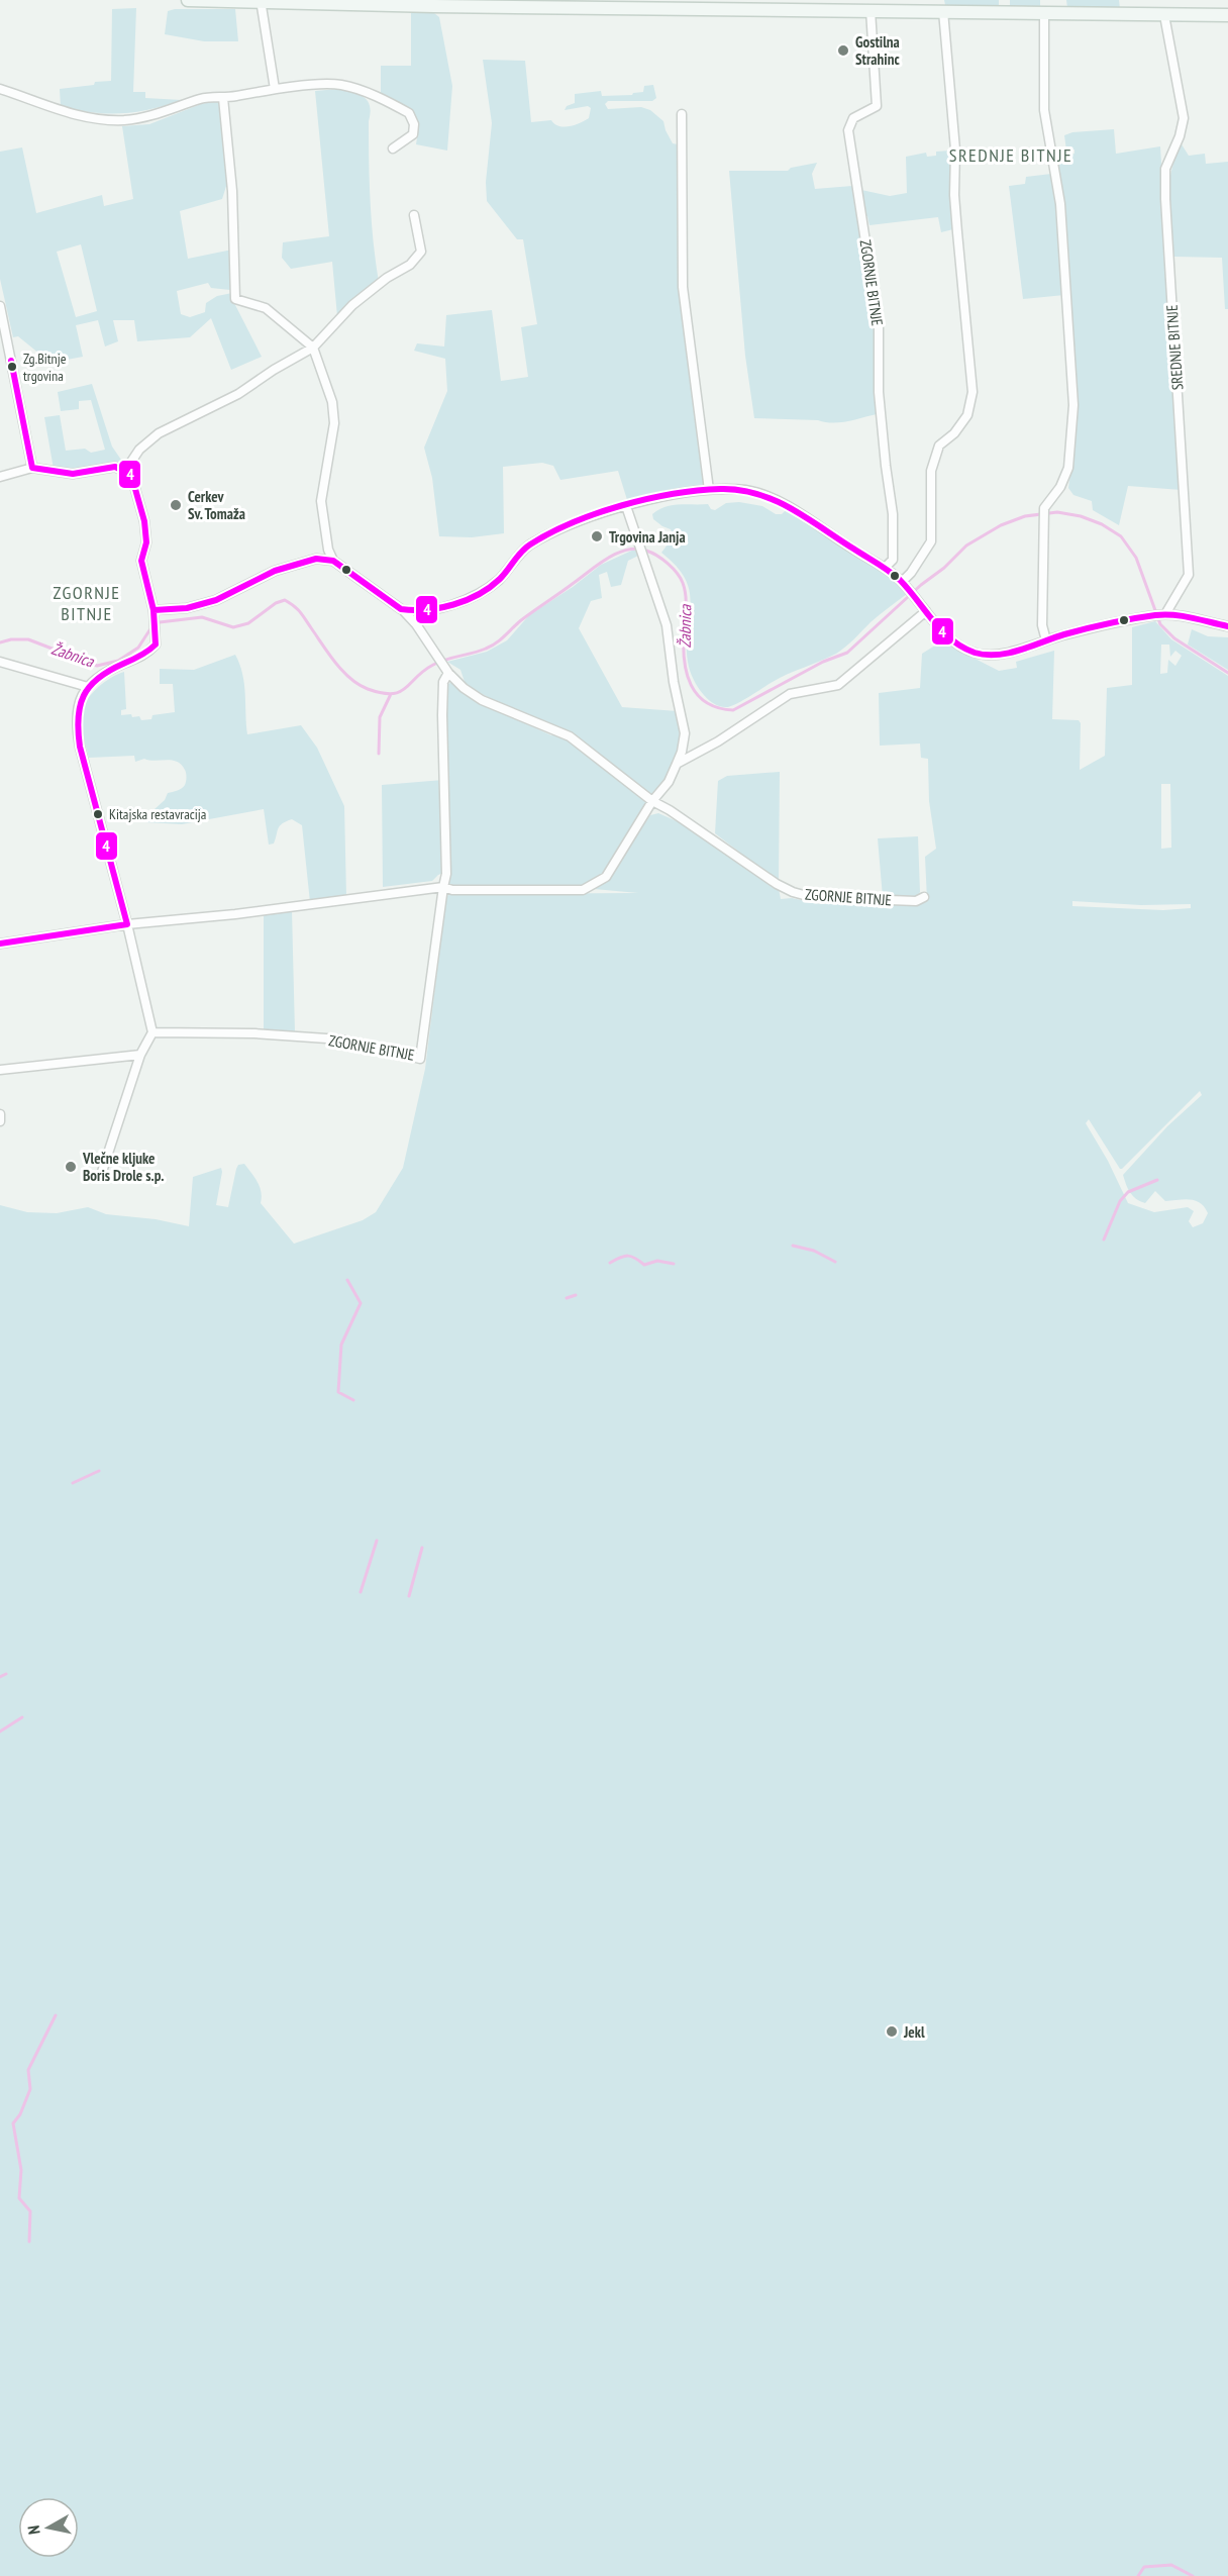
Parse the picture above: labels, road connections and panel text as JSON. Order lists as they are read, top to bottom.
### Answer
{
  "streets": {
    "street": ["ZGORNJE BITNJE", "SREDNJE BITNJE"]
  },
  "districts": ["SREDNJE BITNJE", "ZGORNJE BITNJE"],
  "water": ["Žabnica"],
  "places": [
    "Gostilna Strahinc",
    "Zg.Bitnje trgovina",
    "Cerkev Sv. Tomaža",
    "Trgovina Janja",
    "Kitajska restavracija",
    "Vlečne kljuke Boris Drole s.p.",
    "Jekl"
  ],
  "lines": ["transit line 4"],
  "north": "left"
}
